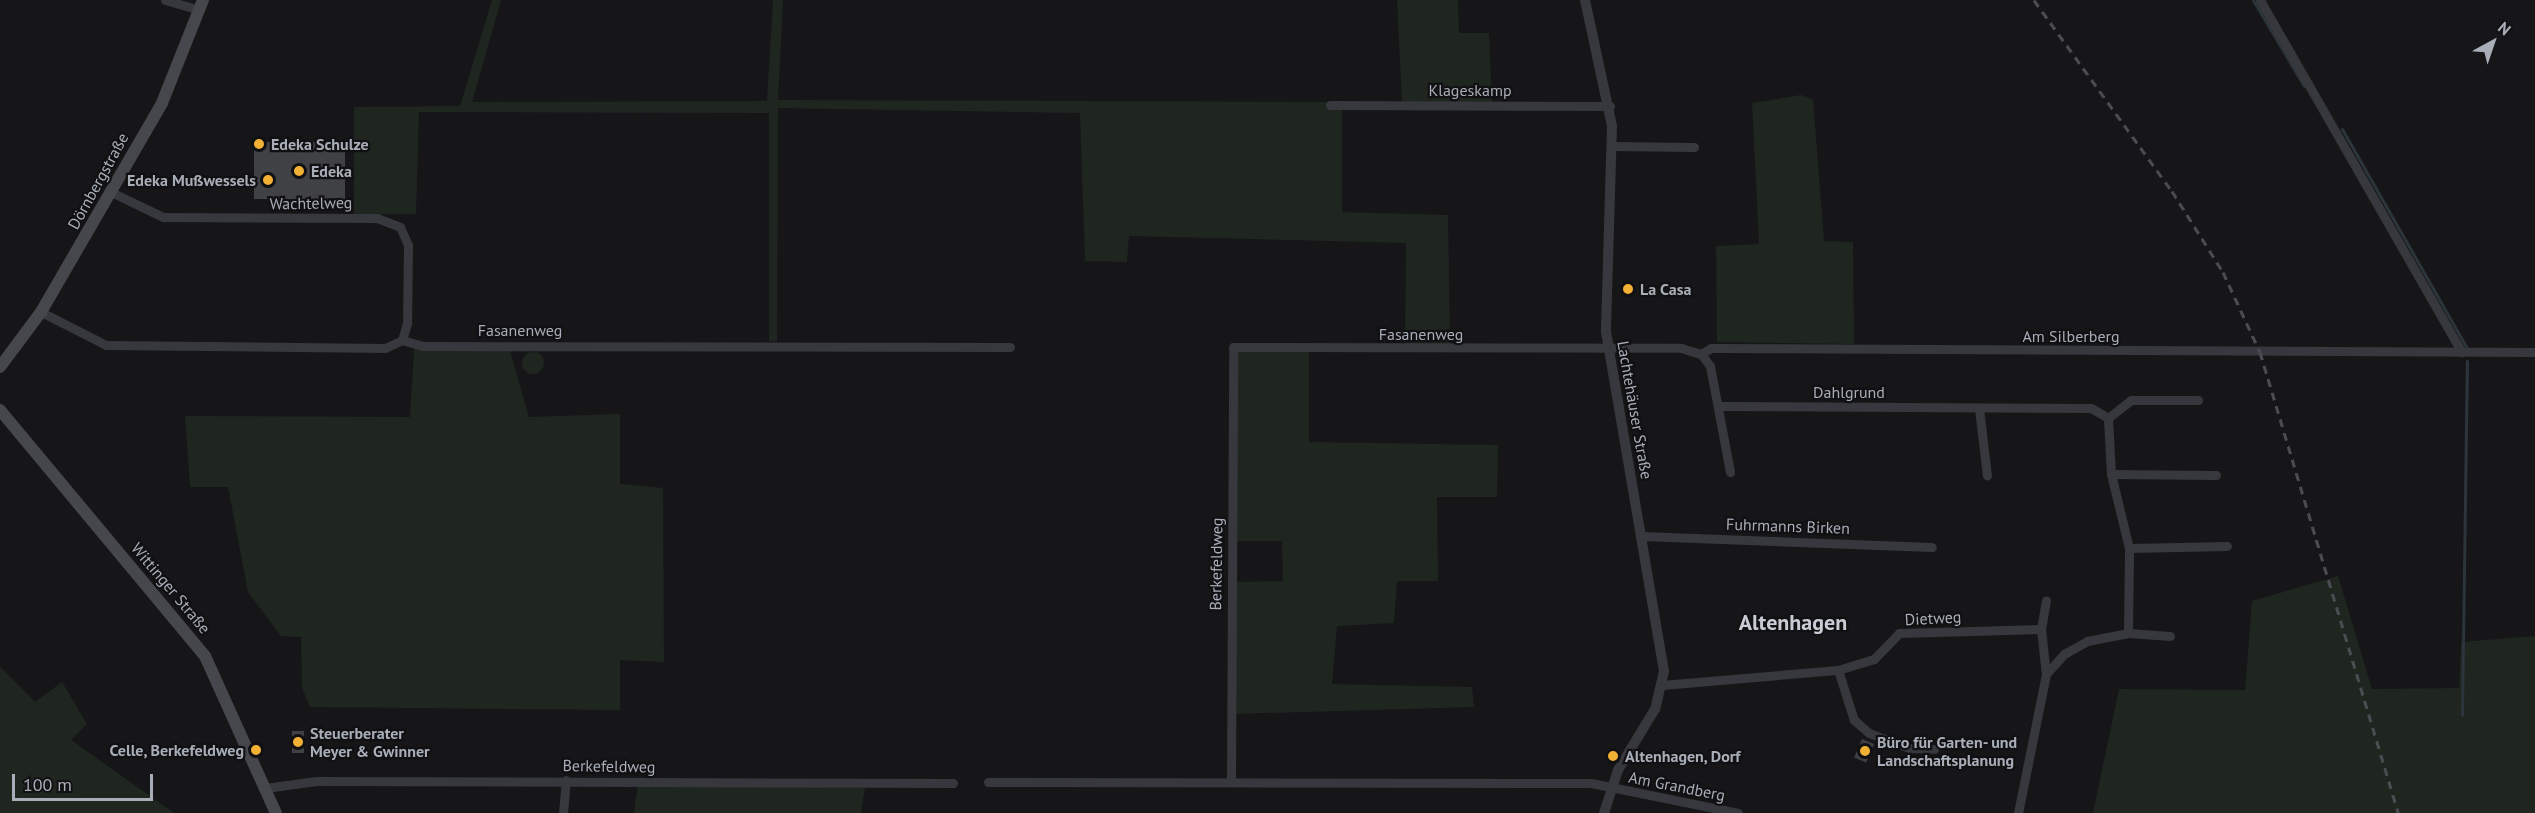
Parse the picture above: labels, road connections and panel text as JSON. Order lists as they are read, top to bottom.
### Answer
{
  "streets": {
    "main road": ["Dörnbergstraße", "Wittinger Straße"],
    "street": [
      "Klageskamp",
      "Wachtelweg",
      "Fasanenweg",
      "Am Silberberg",
      "Dahlgrund",
      "Lachtehäuser Straße",
      "Fuhrmanns Birken",
      "Berkefeldweg",
      "Dietweg",
      "Am Grandberg"
    ]
  },
  "crossings": [
    ["Klageskamp", "Lachtehäuser Straße"],
    ["Dörnbergstraße", "Wachtelweg"],
    ["Dörnbergstraße", "Fasanenweg"],
    ["Wachtelweg", "Fasanenweg"],
    ["Fasanenweg", "Am Silberberg"],
    ["Fasanenweg", "Lachtehäuser Straße"],
    ["Fasanenweg", "Berkefeldweg"],
    ["Am Silberberg", "Lachtehäuser Straße"],
    ["Lachtehäuser Straße", "Fuhrmanns Birken"],
    ["Lachtehäuser Straße", "Dietweg"],
    ["Lachtehäuser Straße", "Am Grandberg"],
    ["Berkefeldweg", "Wittinger Straße"]
  ],
  "districts": ["Altenhagen"],
  "places": [
    "Edeka Schulze",
    "Edeka",
    "Edeka Mußwessels",
    "La Casa",
    "Steuerberater Meyer & Gwinner",
    "Celle, Berkefeldweg",
    "Büro für Garten- und Landschaftsplanung",
    "Altenhagen, Dorf"
  ],
  "scale_bar": "100 m",
  "north": "top right"
}
